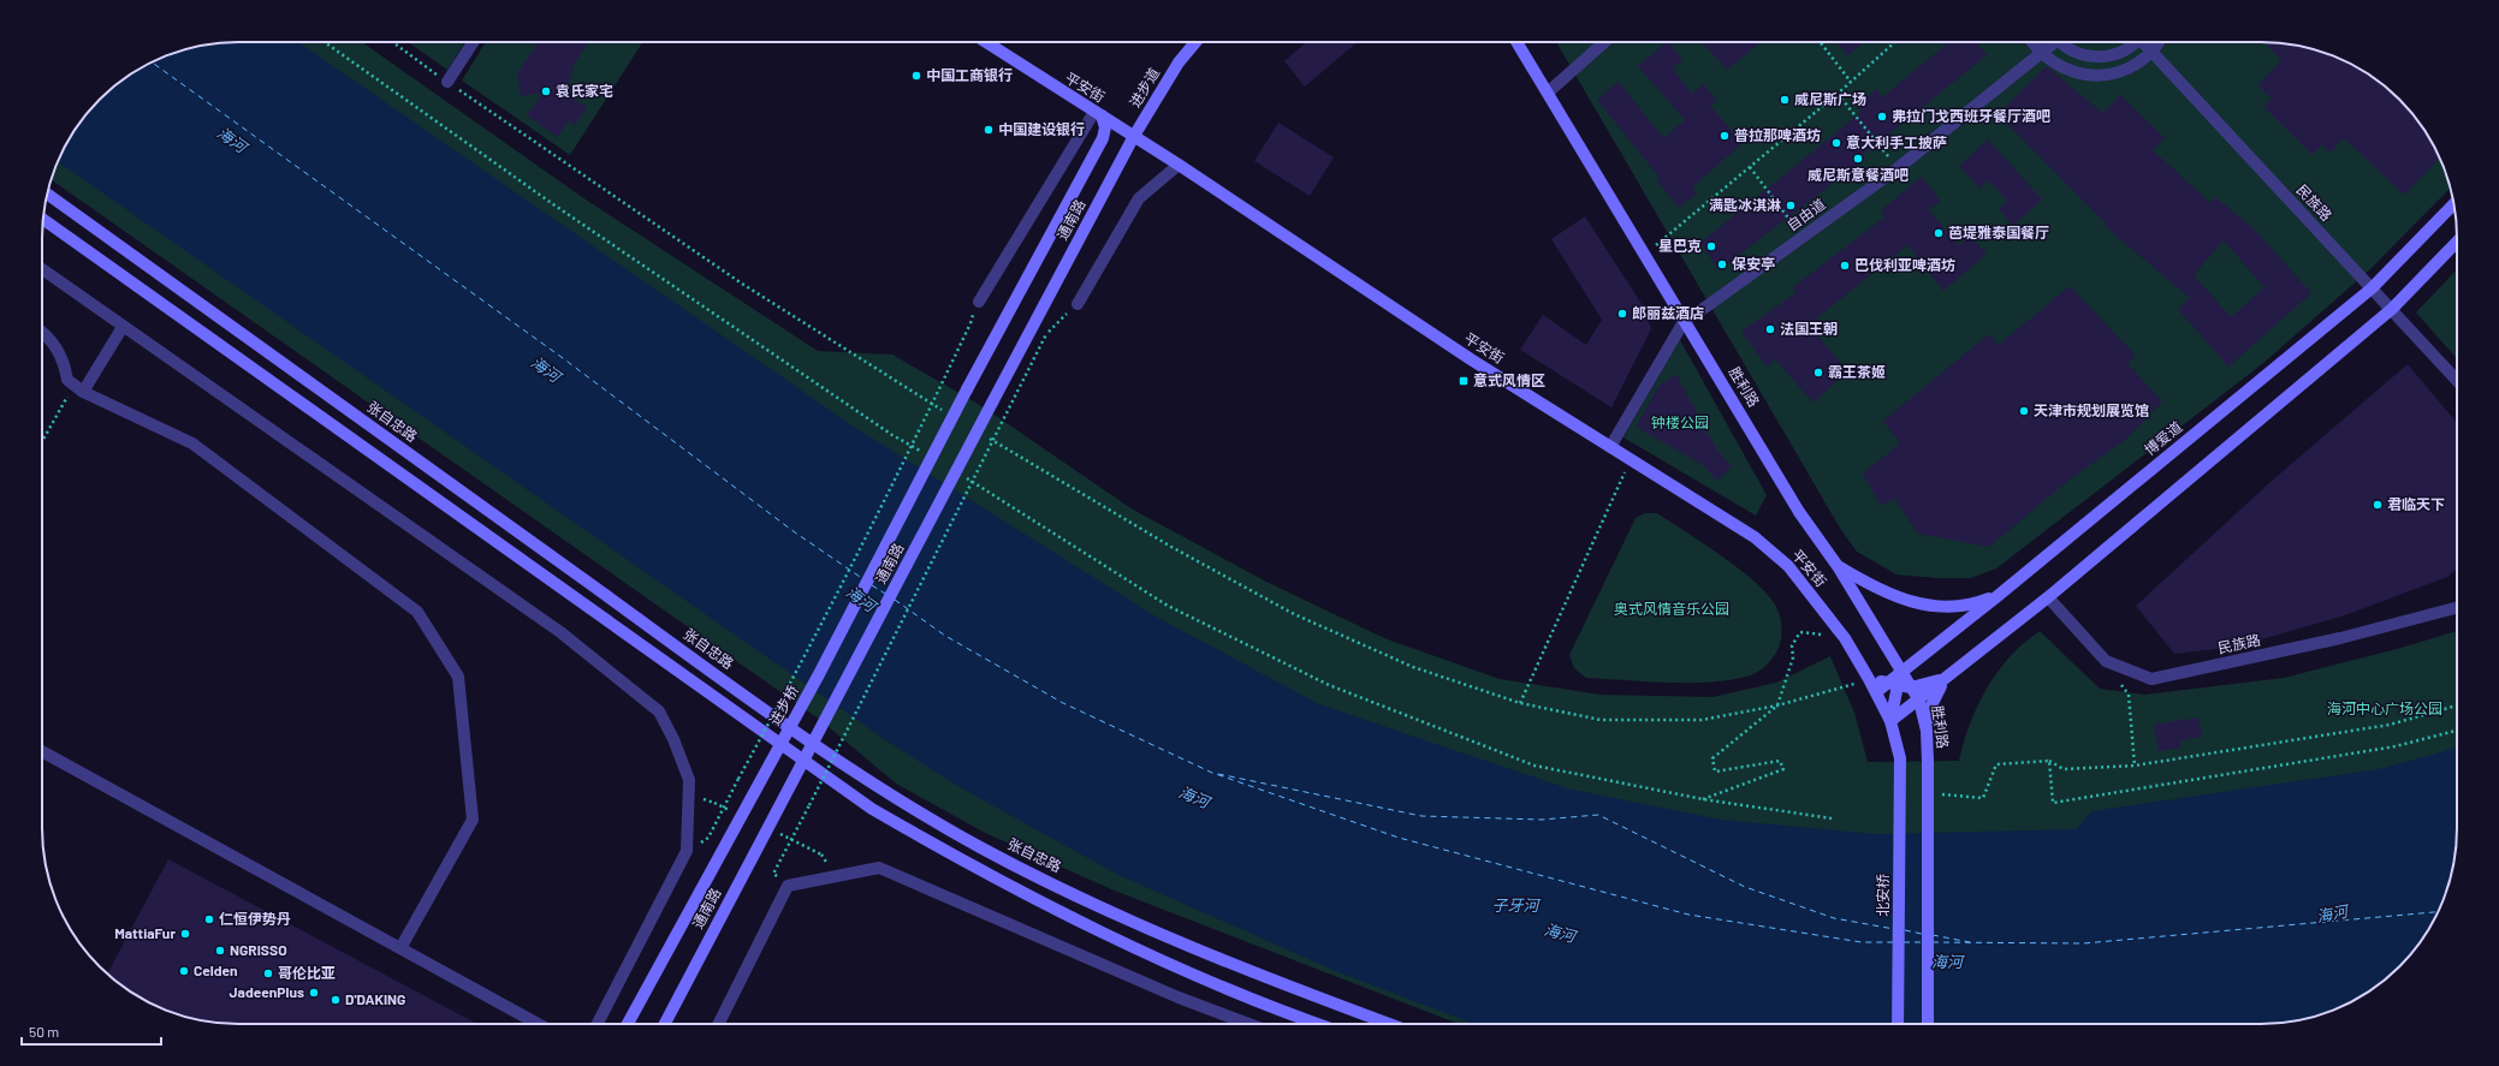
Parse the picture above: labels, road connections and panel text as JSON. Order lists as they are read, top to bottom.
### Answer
{
  "streets": {
    "main road": [
      "平安街",
      "进步道",
      "通南路",
      "胜利路",
      "张自忠路",
      "博爱道",
      "进步桥",
      "北安桥"
    ],
    "street": ["民族路", "自由道"]
  },
  "crossings": [
    ["平安街", "进步道"],
    ["平安街", "自由道"],
    ["平安街", "通南路"],
    ["平安街", "博爱道"],
    ["平安街", "北安桥"],
    ["进步道", "通南路"],
    ["民族路", "博爱道"],
    ["自由道", "胜利路"],
    ["通南路", "进步桥"],
    ["胜利路", "博爱道"]
  ],
  "water": ["海河", "子牙河"],
  "parks": ["钟楼公园", "奥式风情音乐公园", "海河中心广场公园"],
  "places": {
    "other": [
      "中国工商银行",
      "袁氏家宅",
      "威尼斯广场",
      "弗拉门戈西班牙餐厅酒吧",
      "中国建设银行",
      "普拉那啤酒坊",
      "意大利手工披萨",
      "威尼斯意餐酒吧",
      "满匙冰淇淋",
      "芭堤雅泰国餐厅",
      "星巴克",
      "保安亭",
      "巴伐利亚啤酒坊",
      "郎丽兹酒店",
      "法国王朝",
      "霸王茶姬",
      "天津市规划展览馆",
      "君临天下",
      "仁恒伊势丹",
      "MattiaFur",
      "NGRISSO",
      "Celden",
      "哥伦比亚",
      "JadeenPlus",
      "D'DAKING"
    ],
    "transit": ["意式风情区"]
  },
  "scale_bar": "50 m"
}
